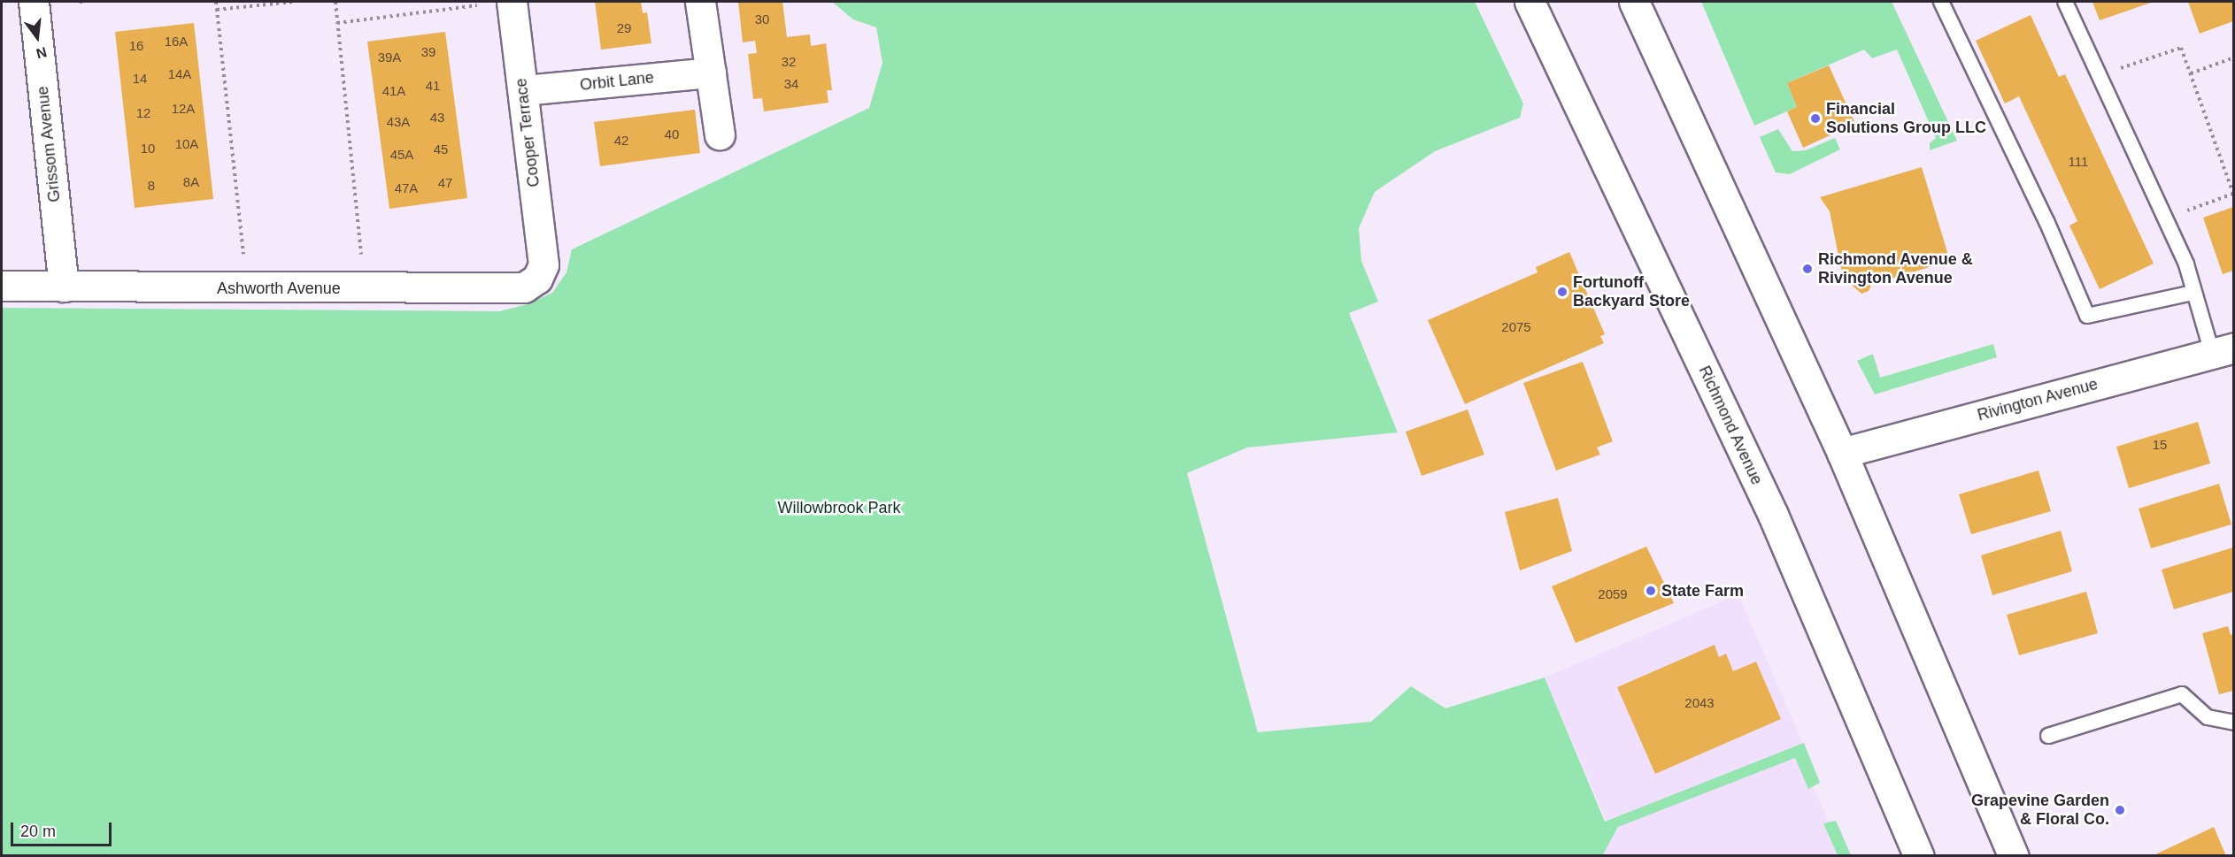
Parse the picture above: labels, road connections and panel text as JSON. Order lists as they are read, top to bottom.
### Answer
{
  "streets": {
    "main road": [
      "Orbit Lane",
      "Cooper Terrace",
      "Grissom Avenue",
      "Ashworth Avenue",
      "Rivington Avenue",
      "Richmond Avenue"
    ]
  },
  "crossings": [
    ["Orbit Lane", "Cooper Terrace"],
    ["Cooper Terrace", "Ashworth Avenue"],
    ["Grissom Avenue", "Ashworth Avenue"]
  ],
  "parks": ["Willowbrook Park"],
  "places": [
    "Financial Solutions Group LLC",
    "Richmond Avenue & Rivington Avenue",
    "Fortunoff Backyard Store",
    "State Farm",
    "Grapevine Garden & Floral Co."
  ],
  "house_numbers": [
    "30",
    "29",
    "16A",
    "16",
    "39",
    "39A",
    "32",
    "14A",
    "14",
    "34",
    "41",
    "41A",
    "12A",
    "12",
    "43",
    "43A",
    "40",
    "42",
    "10A",
    "10",
    "45",
    "45A",
    "111",
    "8A",
    "47",
    "8",
    "47A",
    "2075",
    "15",
    "2059",
    "2043"
  ],
  "scale_bar": "20 m",
  "north": "bottom"
}
